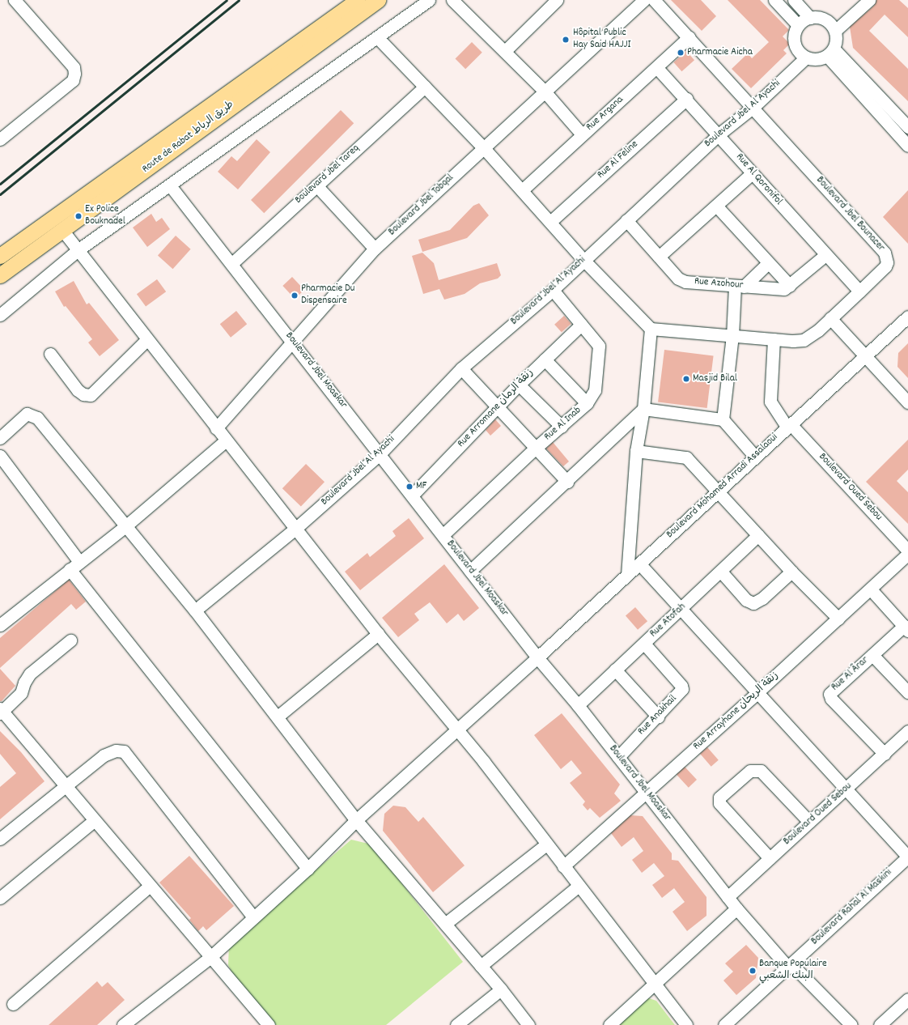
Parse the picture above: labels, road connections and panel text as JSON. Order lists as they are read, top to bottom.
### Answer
{
  "streets": {
    "main road": ["Route de Rabat طريق الرباط"],
    "street": [
      "Rue Argana",
      "Boulevard Jbel Al Ayachi",
      "Rue Al Feline",
      "Boulevard Jbel Tareq",
      "Rue Al Qoronifol",
      "Boulevard Jbel Tobqal",
      "Boulevard Jbel Bounacer",
      "Rue Azohour",
      "Boulevard Jbel Moaskar",
      "Rue Arromane زنقة الرمان",
      "Rue Al Inab",
      "Boulevard Mohamed Arradi Assalaoui",
      "Boulevard Oued Sebou",
      "Rue Atofah",
      "Rue Al Ârar",
      "Rue Arrayhane زنقة الريحان",
      "Rue Anakhail",
      "Boulevard Rahal Al Maskini"
    ]
  },
  "crossings": [
    ["Rue Argana", "Rue Al Qoronifol"],
    ["Rue Argana", "Boulevard Jbel Bounacer"],
    ["Boulevard Jbel Al Ayachi", "Rue Al Qoronifol"],
    ["Boulevard Jbel Al Ayachi", "Boulevard Jbel Bounacer"],
    ["Boulevard Jbel Al Ayachi", "Rue Azohour"],
    ["Boulevard Jbel Al Ayachi", "Boulevard Jbel Moaskar"],
    ["Boulevard Jbel Al Ayachi", "Rue Al Inab"],
    ["Rue Al Feline", "Rue Al Qoronifol"],
    ["Boulevard Jbel Tareq", "Boulevard Jbel Moaskar"],
    ["Rue Al Qoronifol", "Boulevard Jbel Bounacer"],
    ["Rue Al Qoronifol", "Rue Azohour"],
    ["Boulevard Jbel Tobqal", "Boulevard Jbel Moaskar"],
    ["Boulevard Jbel Bounacer", "Boulevard Oued Sebou"],
    ["Boulevard Jbel Moaskar", "Rue Arromane زنقة الرمان"],
    ["Boulevard Jbel Moaskar", "Rue Al Inab"],
    ["Boulevard Jbel Moaskar", "Boulevard Mohamed Arradi Assalaoui"],
    ["Boulevard Jbel Moaskar", "Boulevard Oued Sebou"],
    ["Boulevard Jbel Moaskar", "Rue Atofah"],
    ["Boulevard Jbel Moaskar", "Rue Arrayhane زنقة الريحان"],
    ["Boulevard Jbel Moaskar", "Rue Anakhail"],
    ["Boulevard Jbel Moaskar", "Boulevard Rahal Al Maskini"],
    ["Rue Arromane زنقة الرمان", "Rue Al Inab"],
    ["Boulevard Mohamed Arradi Assalaoui", "Boulevard Oued Sebou"],
    ["Boulevard Oued Sebou", "Rue Al Ârar"],
    ["Rue Atofah", "Rue Anakhail"]
  ],
  "places": [
    "Hôpital Public Hay Said HAJJI",
    "Pharmacie Aicha",
    "Ex Police Bouknadel",
    "Pharmacie Du Dispensaire",
    "Masjid Bilal",
    "MF",
    "Banque Populaire البنك الشعبي"
  ]
}
